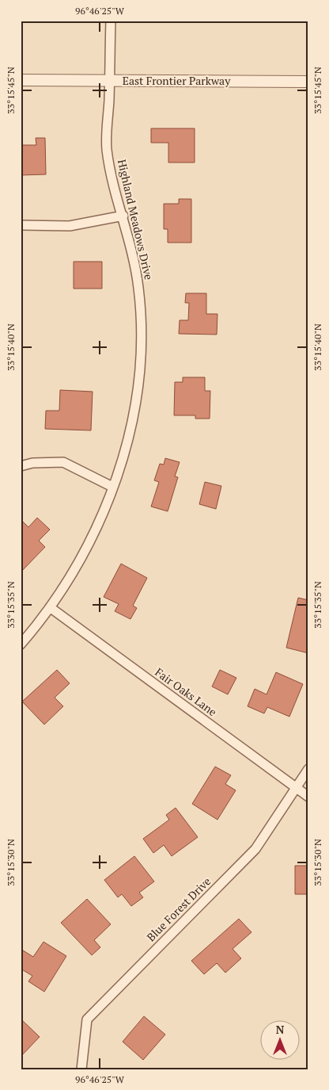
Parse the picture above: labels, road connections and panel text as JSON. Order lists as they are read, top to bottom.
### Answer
{
  "streets": {
    "street": [
      "East Frontier Parkway",
      "Highland Meadows Drive",
      "Fair Oaks Lane",
      "Blue Forest Drive"
    ]
  },
  "crossings": [
    ["East Frontier Parkway", "Highland Meadows Drive"],
    ["Highland Meadows Drive", "Fair Oaks Lane"],
    ["Fair Oaks Lane", "Blue Forest Drive"]
  ],
  "north": "top",
  "coordinates": [
    "96°46'25\"W",
    "33°15'45\"N",
    "33°15'40\"N",
    "33°15'35\"N",
    "33°15'30\"N"
  ]
}
